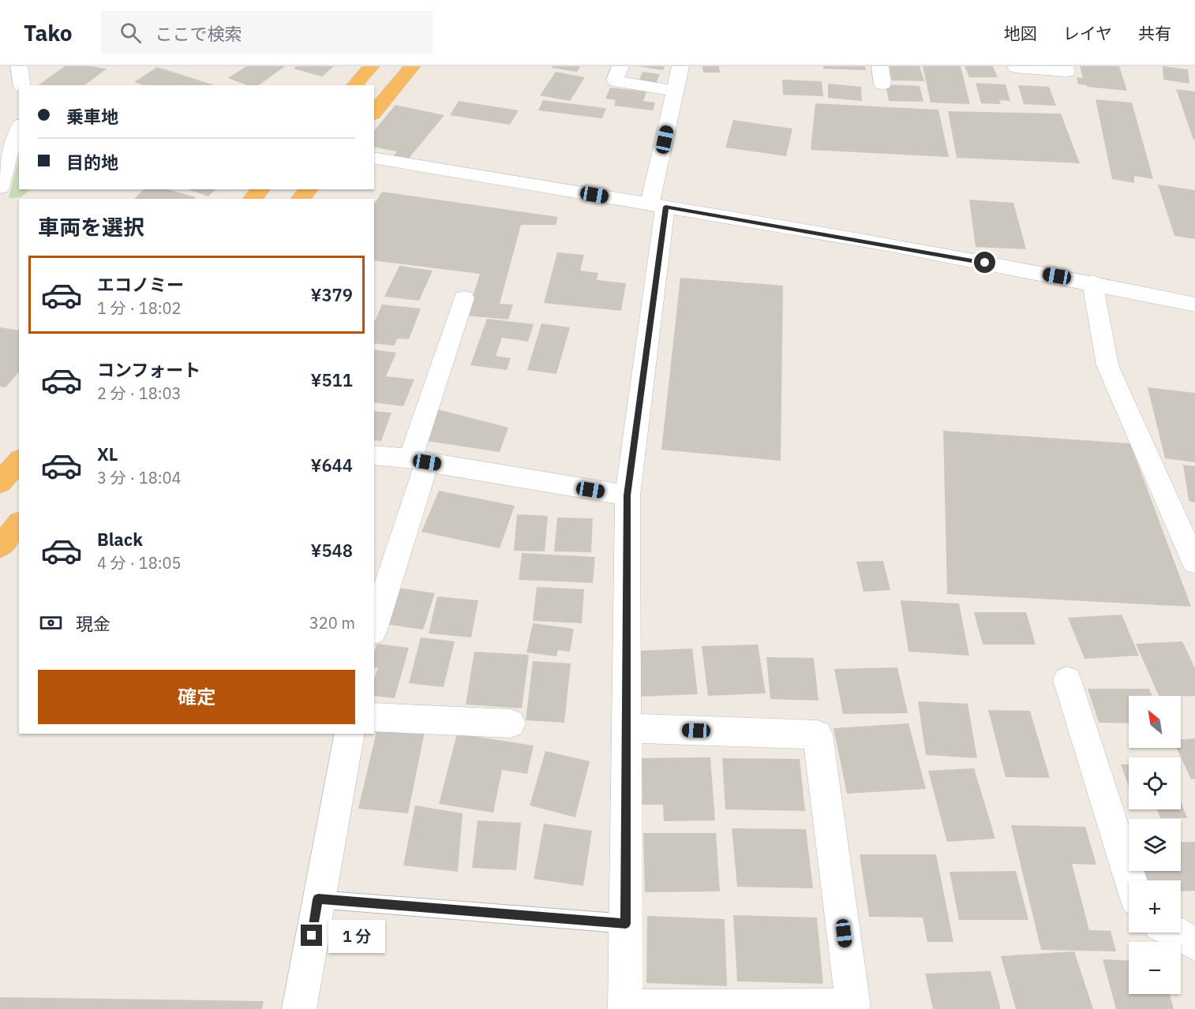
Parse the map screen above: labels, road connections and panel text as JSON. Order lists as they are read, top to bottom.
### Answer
{
  "north": "top left",
  "page": {
    "header": "Tako",
    "search": "ここで検索",
    "nav": ["地図", "レイヤ", "共有"],
    "banner": ["乗車地", "目的地"],
    "heading": "車両を選択",
    "list": [
      {
        "name": "エコノミー",
        "note": "1 分 · 18:02",
        "value": "¥379"
      },
      {
        "name": "コンフォート",
        "note": "2 分 · 18:03",
        "value": "¥511"
      },
      {
        "name": "XL",
        "note": "3 分 · 18:04",
        "value": "¥644"
      },
      {
        "name": "Black",
        "note": "4 分 · 18:05",
        "value": "¥548"
      }
    ],
    "pay": ["現金", "320 m"],
    "buttons": "確定",
    "map_buttons": ["+", "−"],
    "bubble": "1 分"
  }
}
